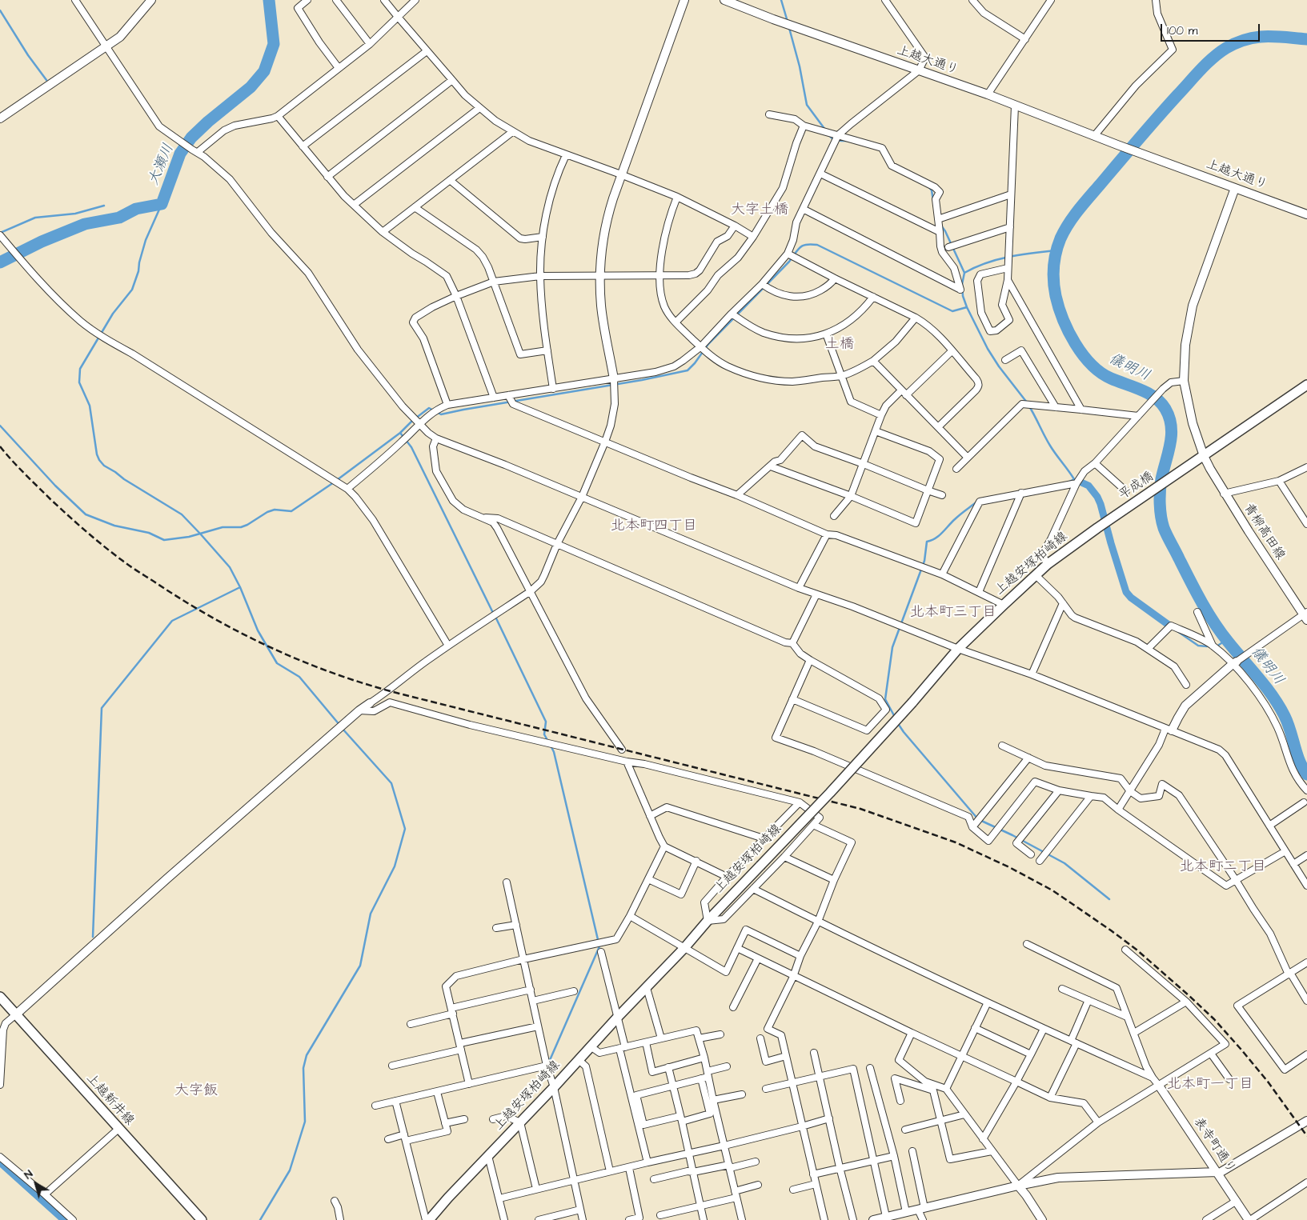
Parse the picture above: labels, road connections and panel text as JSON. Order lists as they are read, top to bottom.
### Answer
{
  "streets": {
    "main road": ["平成橋", "上越安塚柏崎線", "上越新井線"],
    "street": ["上越大通り", "青柳高田線", "表寺町通り"]
  },
  "crossings": [
    ["上越大通り", "青柳高田線"],
    ["平成橋", "青柳高田線"],
    ["平成橋", "上越安塚柏崎線"]
  ],
  "districts": [
    "大字土橋",
    "土橋",
    "北本町四丁目",
    "北本町三丁目",
    "北本町二丁目",
    "北本町一丁目",
    "大字飯"
  ],
  "water": ["大瀬川", "儀明川"],
  "scale_bar": "100 m",
  "north": "top left"
}
